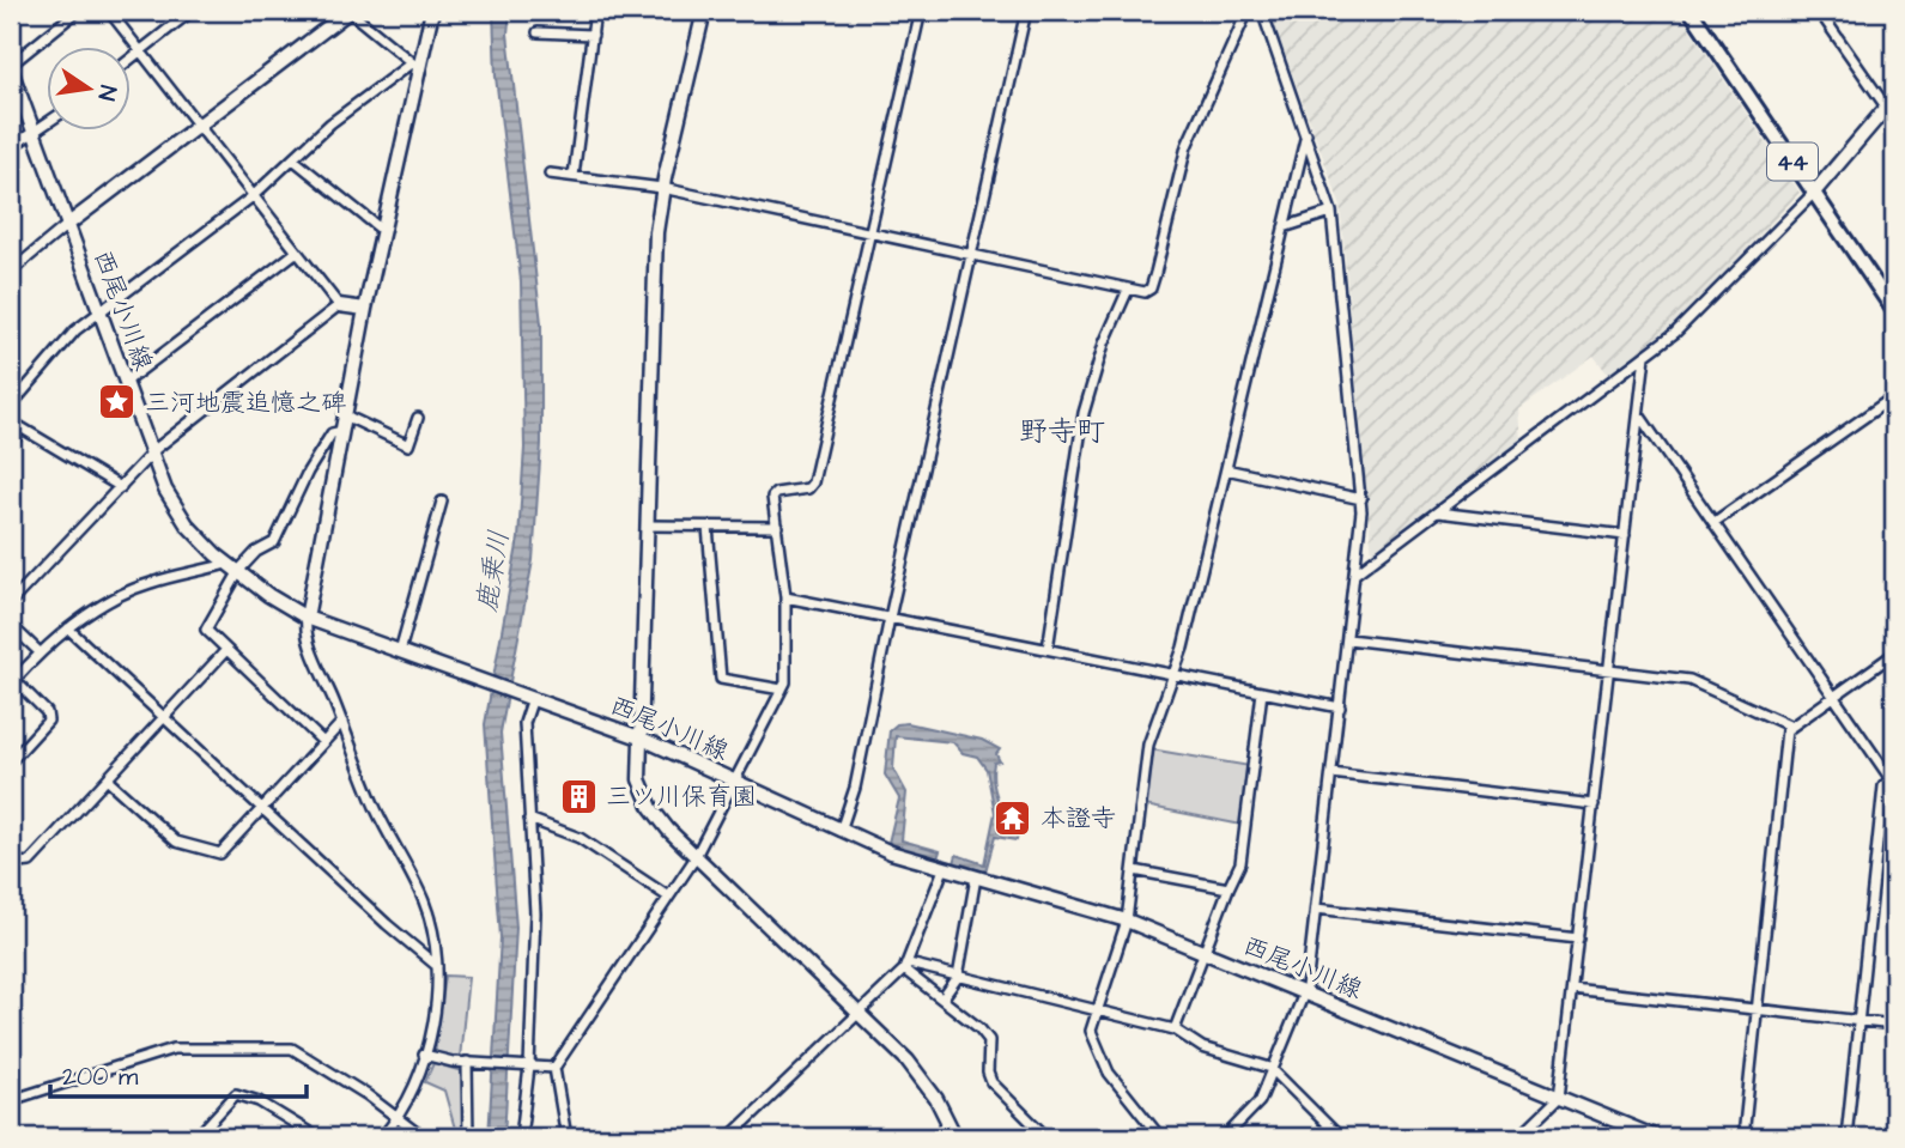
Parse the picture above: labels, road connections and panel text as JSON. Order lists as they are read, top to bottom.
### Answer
{
  "streets": {
    "main road": ["44"],
    "street": ["西尾小川線"]
  },
  "districts": ["野寺町"],
  "water": ["鹿乗川"],
  "places": {
    "place": ["三河地震追憶之碑"],
    "building": ["三ツ川保育園"],
    "temple": ["本證寺"]
  },
  "scale_bar": "200 m",
  "north": "right"
}
